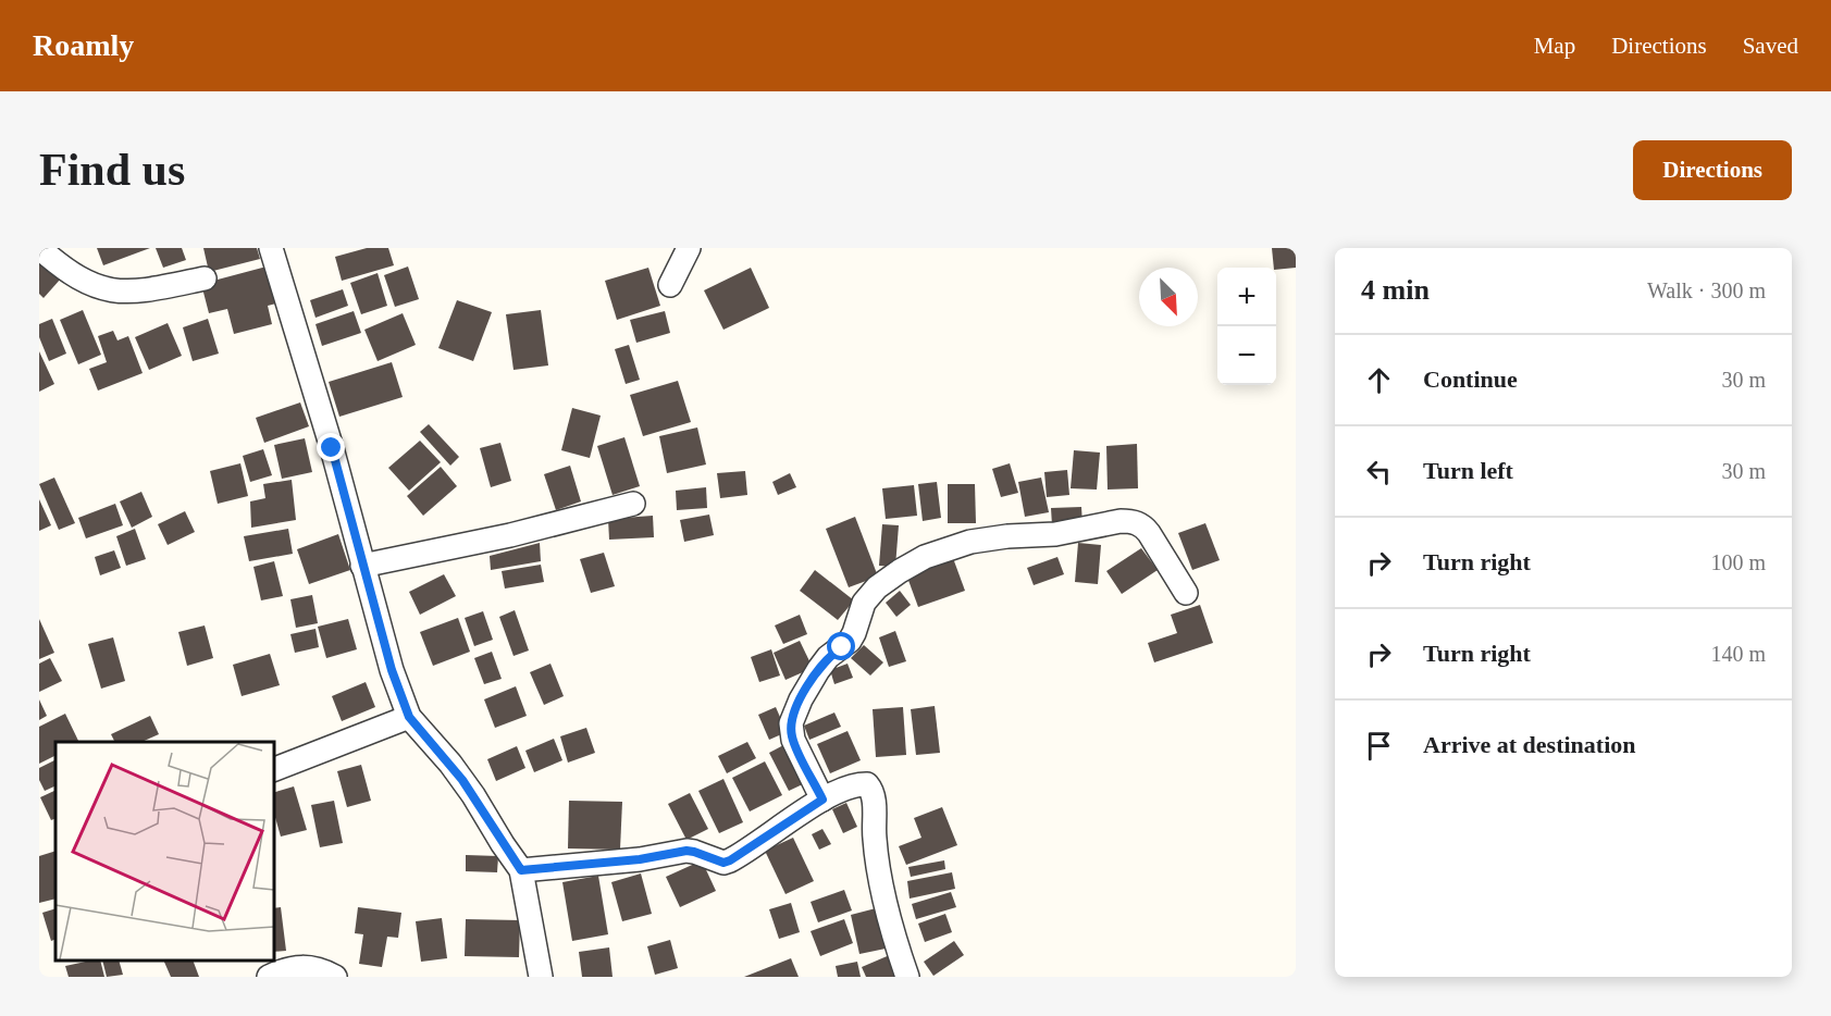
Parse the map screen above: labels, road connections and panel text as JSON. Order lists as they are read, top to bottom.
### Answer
{
  "north": "bottom right",
  "page": {
    "header": "Roamly",
    "nav": ["Map", "Directions", "Saved"],
    "buttons": "Directions",
    "title": "Find us",
    "heading": ["4 min", "Walk · 300 m"],
    "map_buttons": ["+", "−"],
    "list": [
      ["Continue", "30 m"],
      ["Turn left", "30 m"],
      ["Turn right", "100 m"],
      ["Turn right", "140 m"],
      "Arrive at destination"
    ]
  }
}
